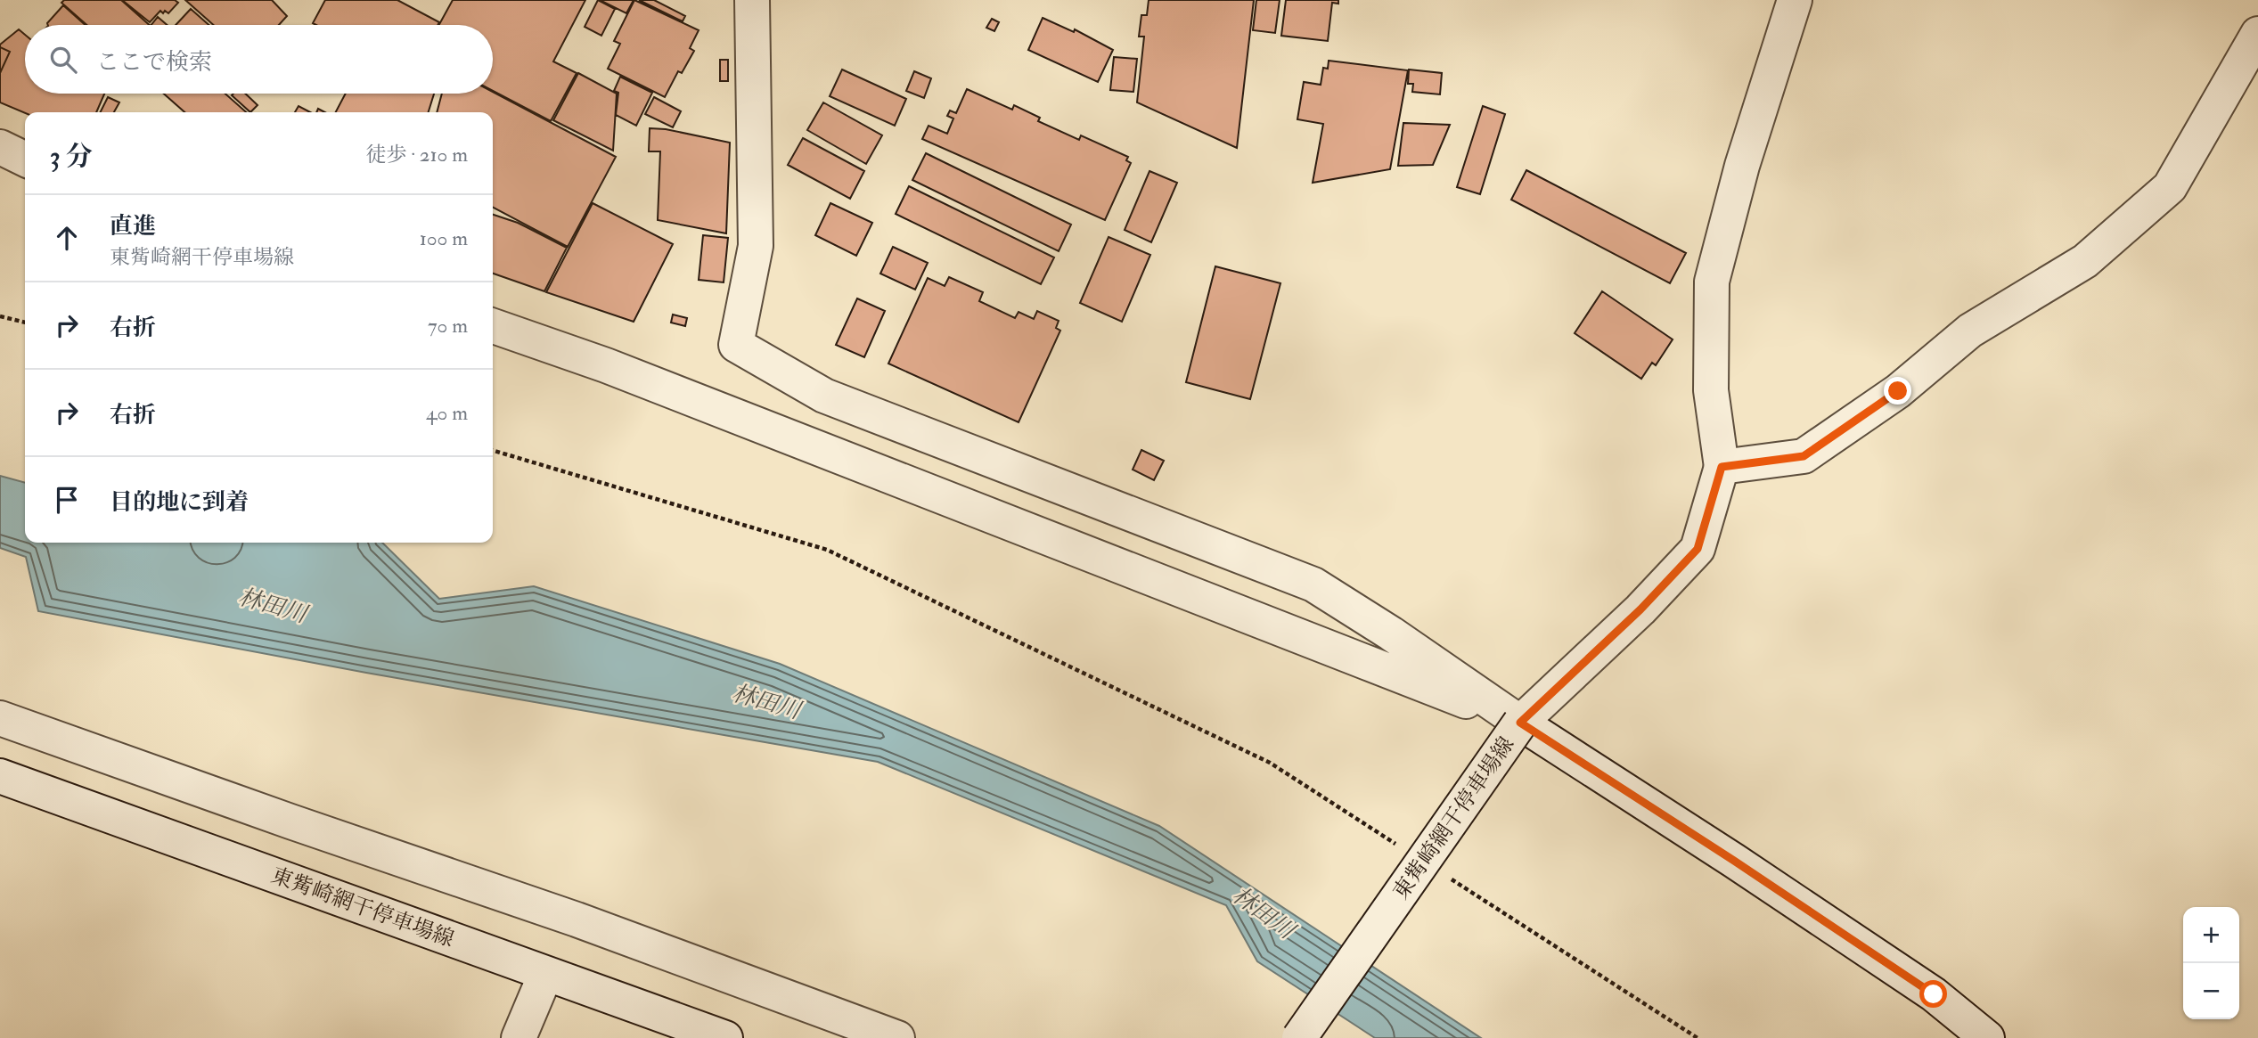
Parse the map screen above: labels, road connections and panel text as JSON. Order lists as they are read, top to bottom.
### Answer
{
  "streets": {
    "street": ["東觜崎網干停車場線"]
  },
  "water": ["林田川"],
  "page": {
    "search": "ここで検索",
    "heading": ["3 分", "徒歩 · 210 m"],
    "list": [
      ["直進", "東觜崎網干停車場線", "100 m"],
      ["右折", "70 m"],
      ["右折", "40 m"],
      "目的地に到着"
    ],
    "map_buttons": ["+", "−"]
  }
}
